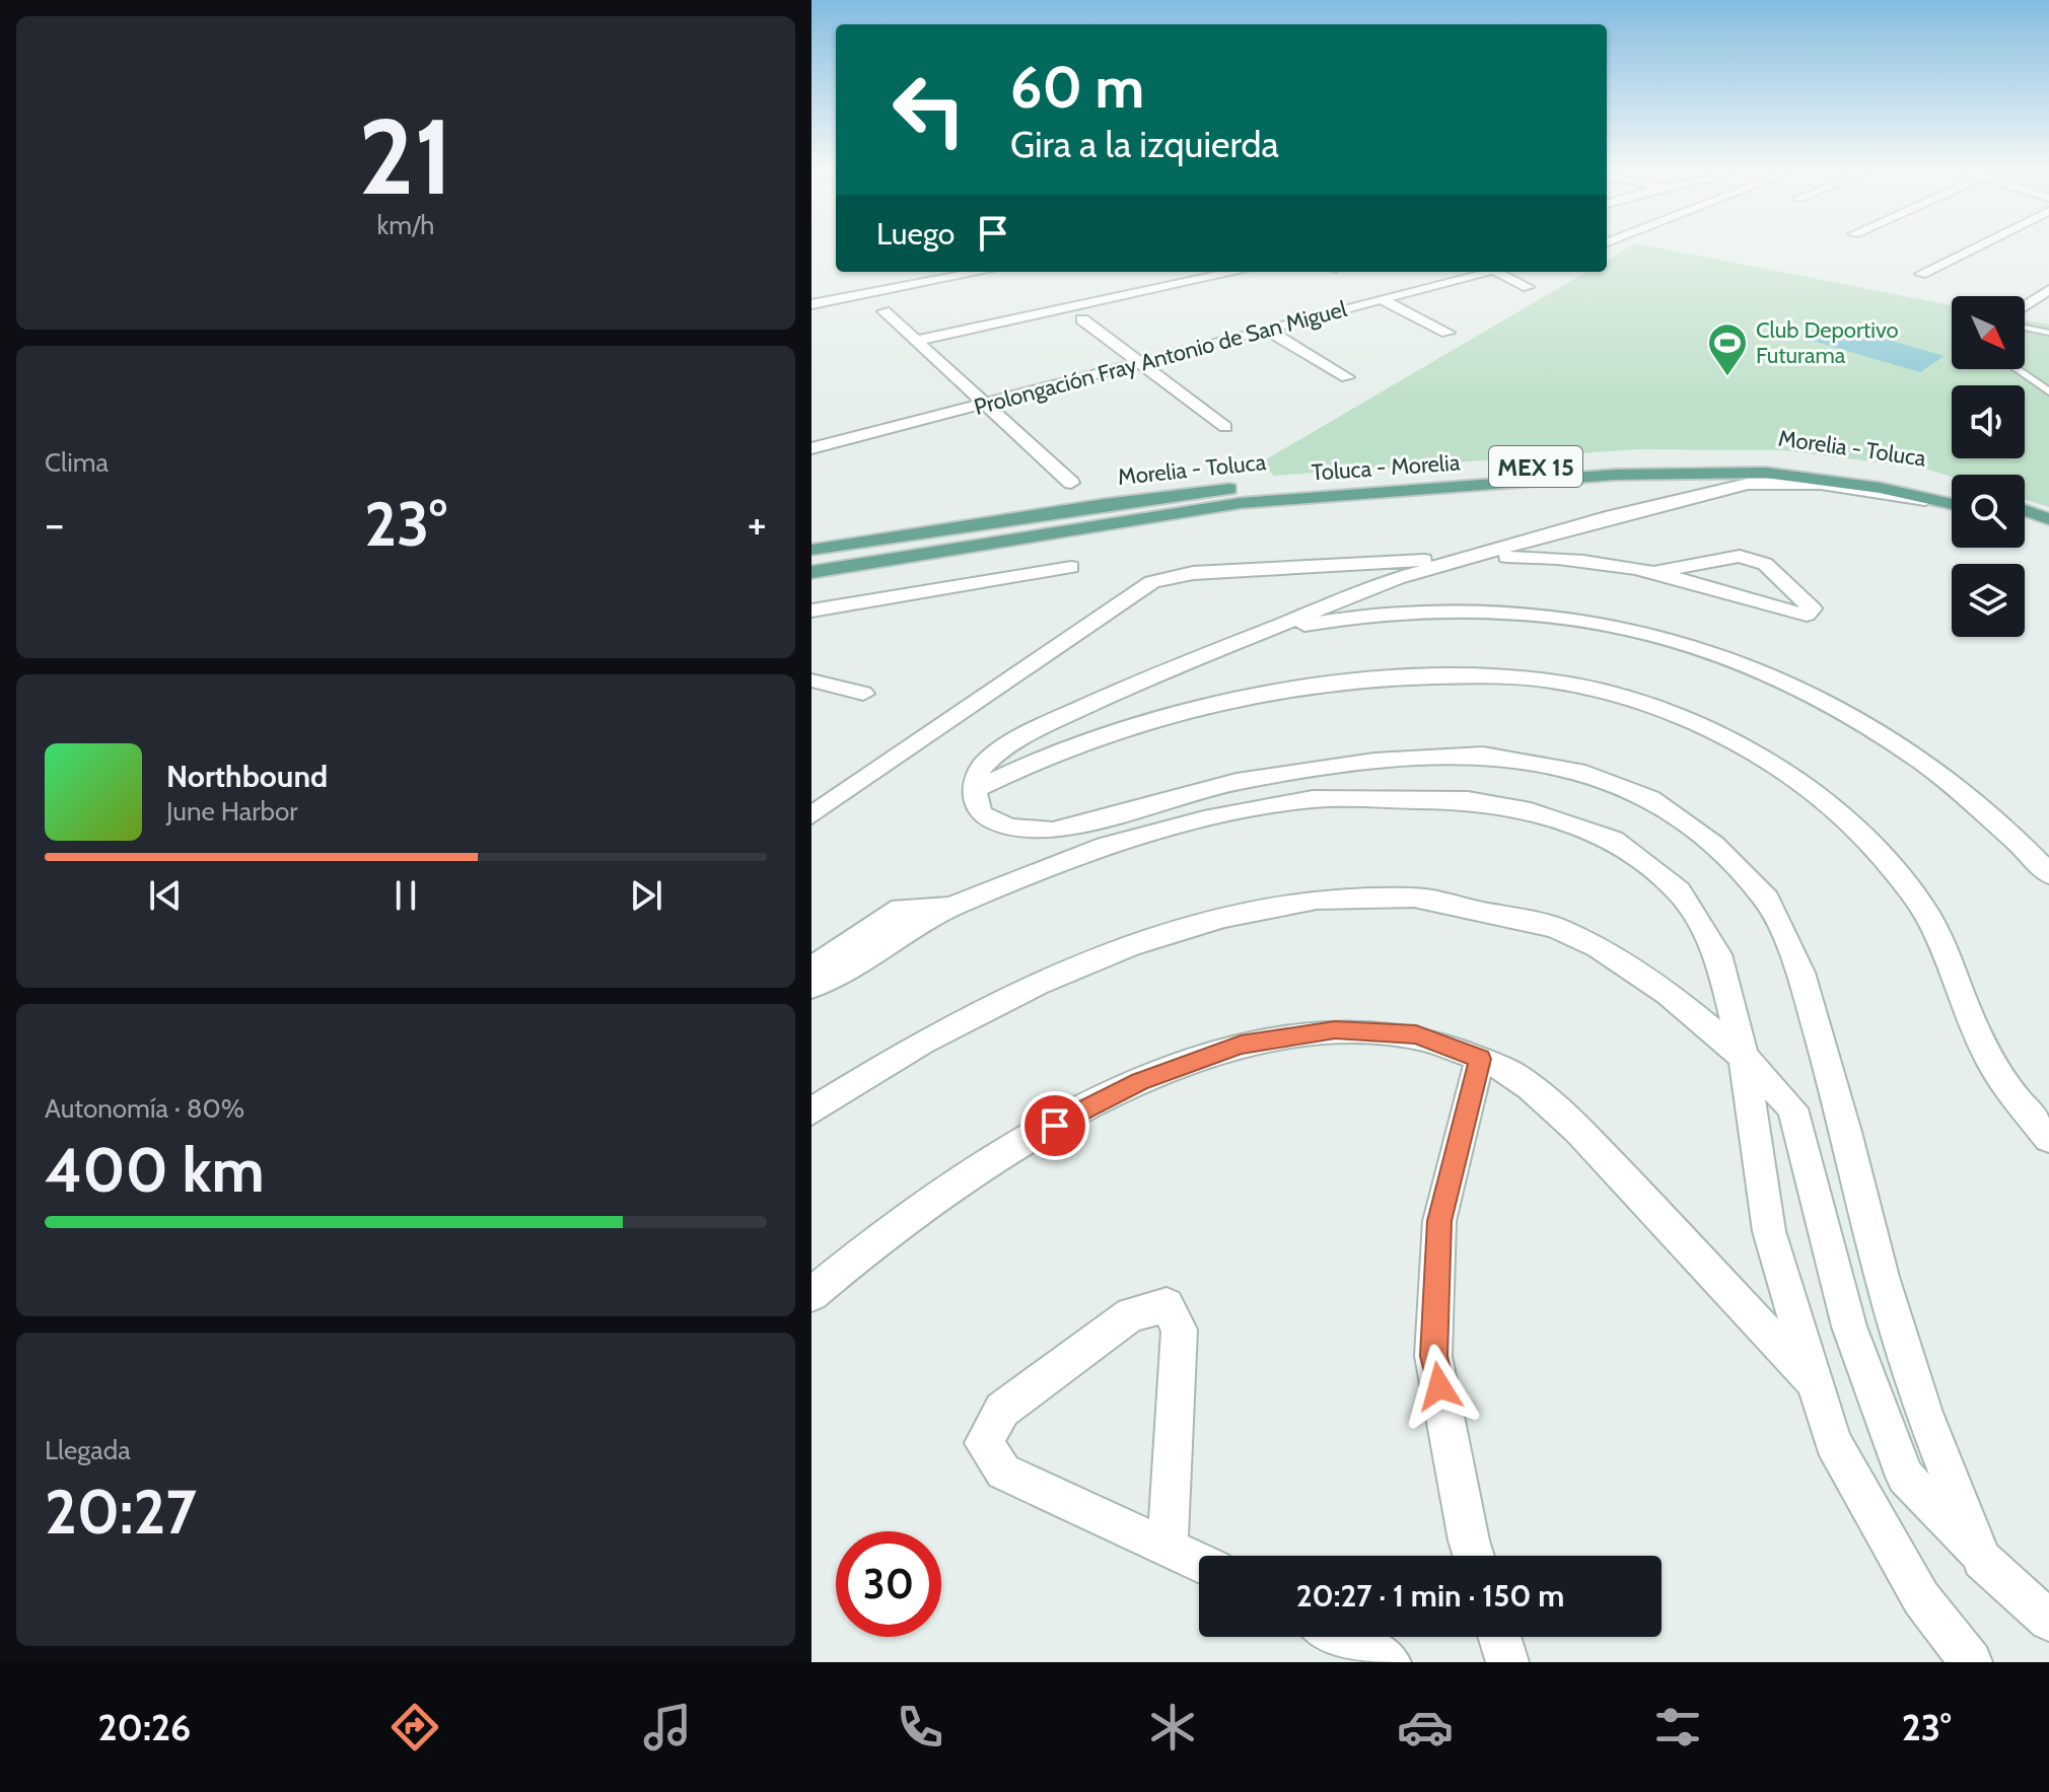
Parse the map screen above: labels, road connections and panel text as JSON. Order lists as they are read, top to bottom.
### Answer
{
  "streets": {
    "main road": ["Morelia - Toluca", "MEX 15", "Toluca - Morelia"],
    "street": ["Prolongación Fray Antonio de San Miguel"]
  },
  "places": {
    "sports": ["Club Deportivo Futurama"]
  },
  "north": "bottom right",
  "page": {
    "tile": [
      ["21", "km/h"],
      "Clima",
      ["Autonomía · 80%", "400 km"],
      ["Llegada", "20:27"]
    ],
    "turn": ["60 m", "Gira a la izquierda"],
    "then": "Luego",
    "heat": ["−", "23°", "+"],
    "song": ["Northbound", "June Harbor"],
    "limit": "30",
    "trip": "20:27 · 1 min · 150 m",
    "tabs": ["20:26", "23°"]
  }
}
